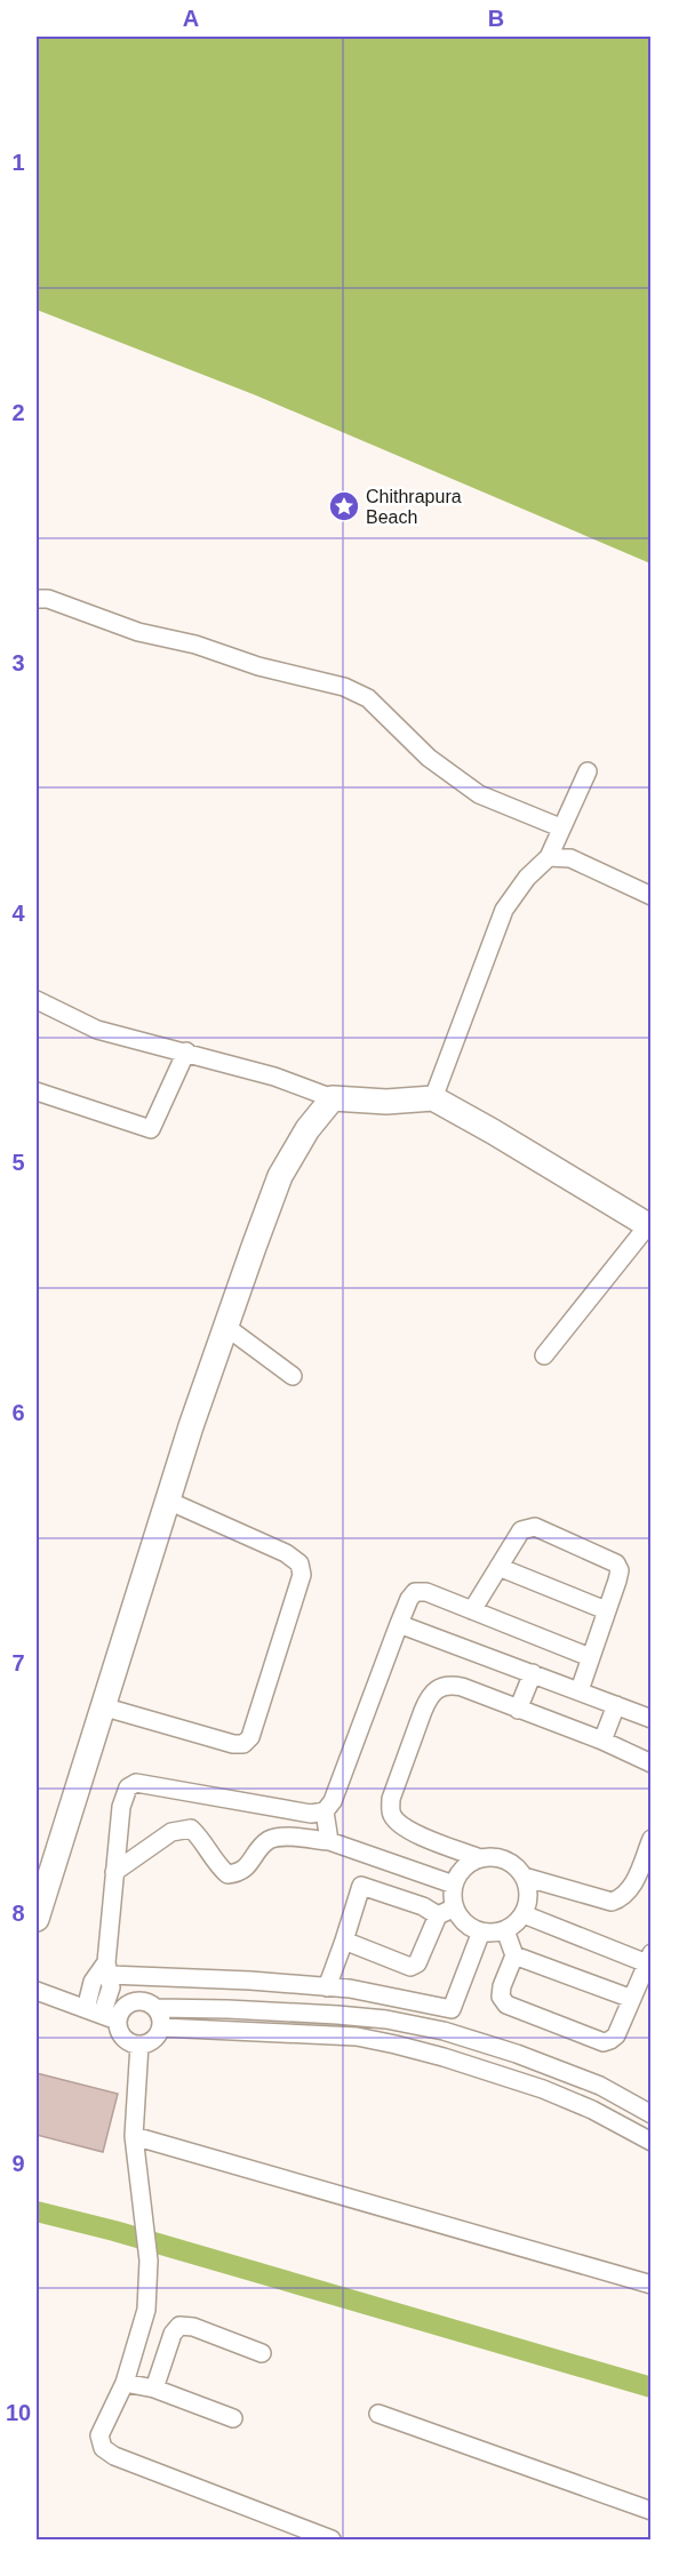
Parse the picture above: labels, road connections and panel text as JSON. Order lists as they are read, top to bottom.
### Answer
{
  "places": {
    "place": ["Chithrapura Beach"]
  },
  "grid": {
    "columns": ["A", "B"],
    "rows": [
      "1",
      "2",
      "3",
      "4",
      "5",
      "6",
      "7",
      "8",
      "9",
      "10"
    ]
  }
}
